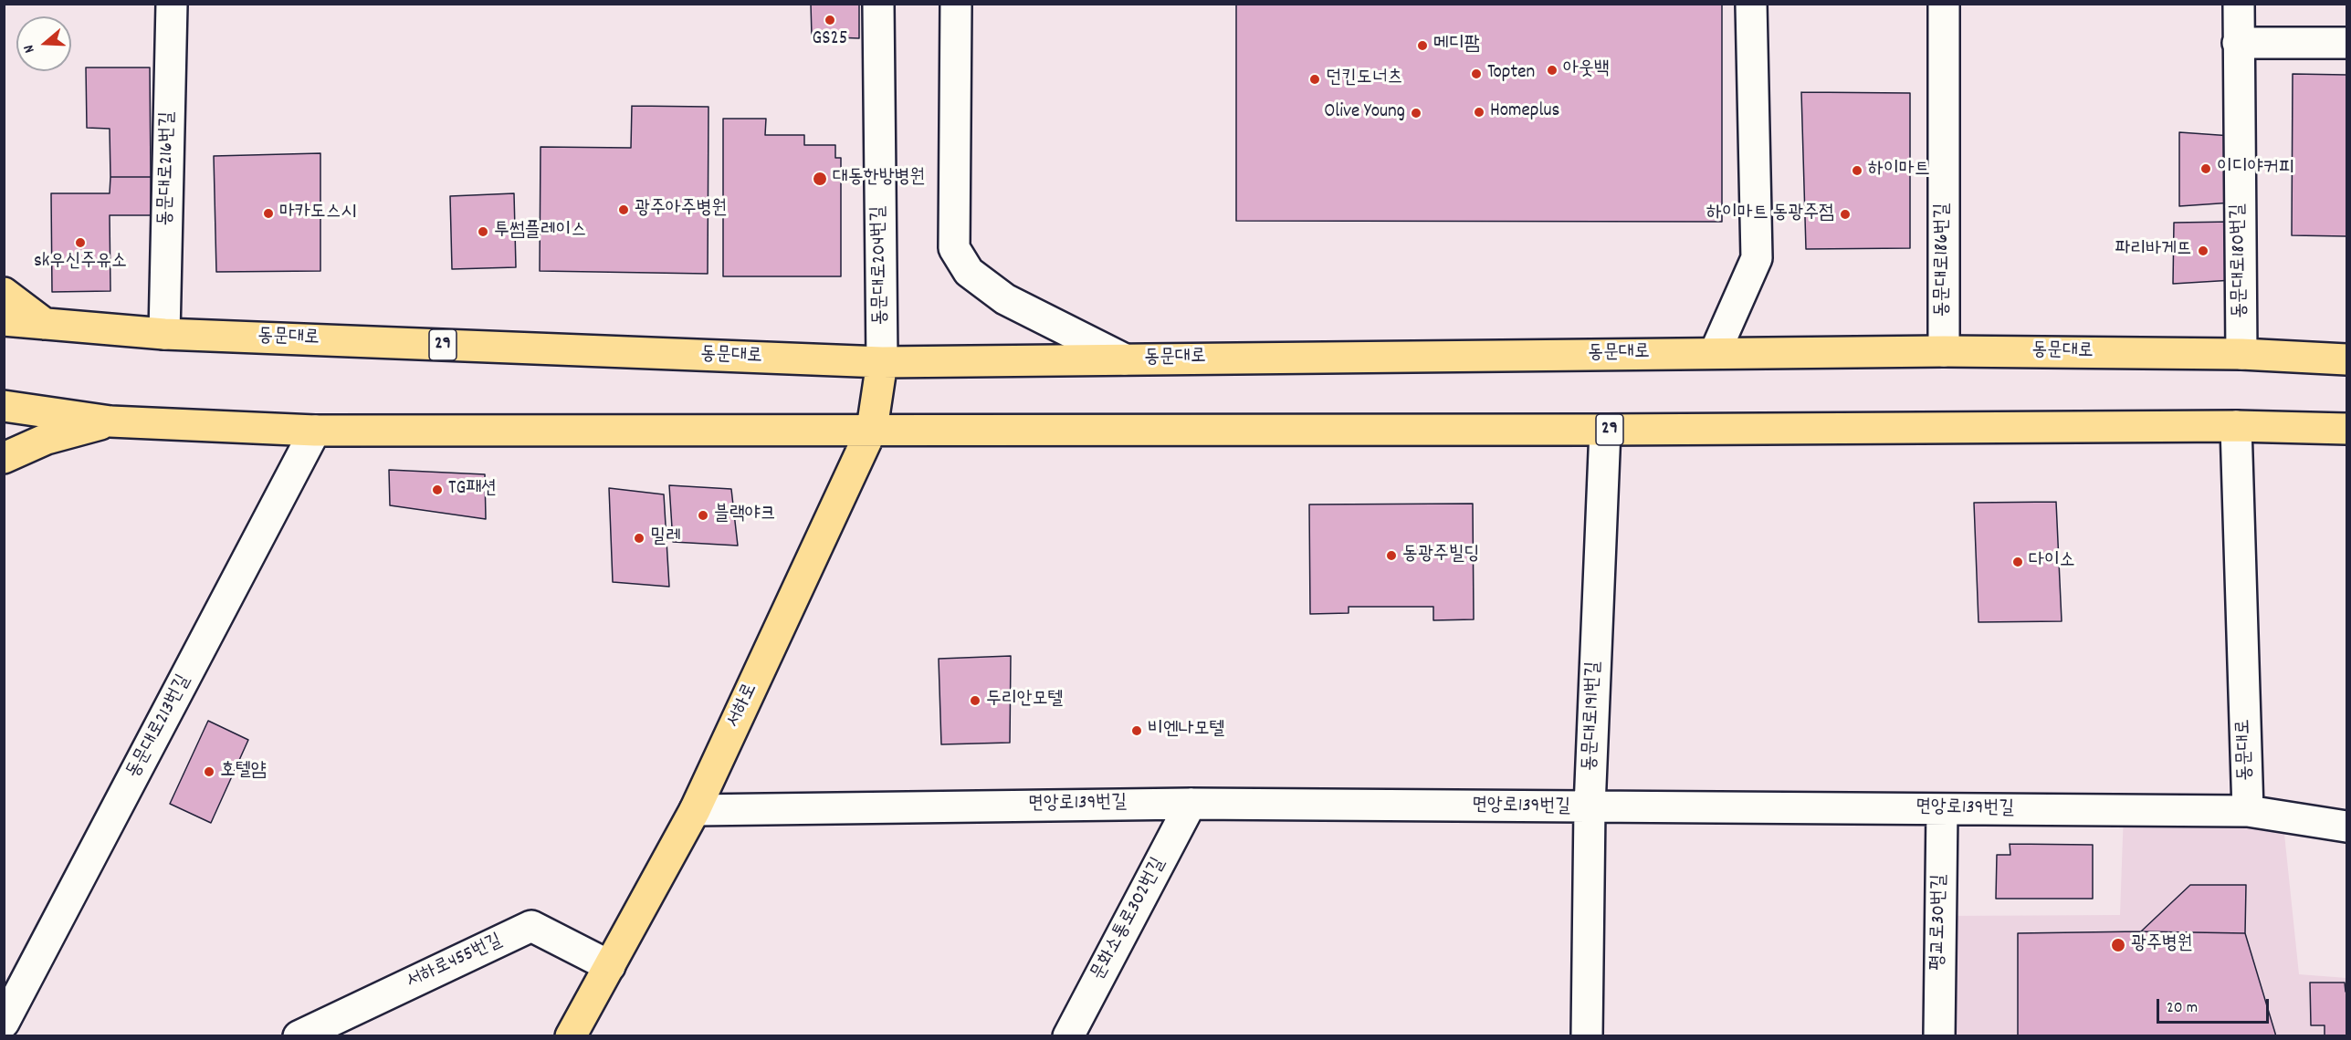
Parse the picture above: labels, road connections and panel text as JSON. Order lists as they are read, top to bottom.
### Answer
{
  "streets": {
    "main road": ["동문대로", "29", "서하로"],
    "street": [
      "동문대로216번길",
      "동문대로186번길",
      "동문대로180번길",
      "동문대로204번길",
      "동문대로191번길",
      "동문대로213번길",
      "면앙로139번길",
      "문화소통로302번길",
      "평교로30번길",
      "서하로455번길"
    ]
  },
  "crossings": [
    ["동문대로216번길", "동문대로"],
    ["동문대로186번길", "동문대로"],
    ["동문대로180번길", "동문대로"],
    ["동문대로204번길", "동문대로"],
    ["동문대로204번길", "서하로"],
    ["동문대로", "29"],
    ["동문대로", "서하로"],
    ["동문대로", "면앙로139번길"],
    ["29", "서하로"],
    ["29", "동문대로191번길"],
    ["29", "동문대로213번길"],
    ["서하로", "면앙로139번길"],
    ["서하로", "서하로455번길"],
    ["동문대로191번길", "면앙로139번길"],
    ["면앙로139번길", "문화소통로302번길"],
    ["면앙로139번길", "평교로30번길"]
  ],
  "places": [
    "GS25",
    "메디팜",
    "아웃백",
    "Topten",
    "던킨도너츠",
    "Homeplus",
    "Olive Young",
    "이디야커피",
    "하이마트",
    "대동한방병원",
    "광주아주병원",
    "마카도스시",
    "하이마트 동광주점",
    "투썸플레이스",
    "sk우신주유소",
    "파리바게뜨",
    "TG패션",
    "블랙야크",
    "밀레",
    "동광주빌딩",
    "다이소",
    "두리안모텔",
    "비엔나모텔",
    "호텔얌",
    "광주병원"
  ],
  "scale_bar": "20 m",
  "north": "left"
}
